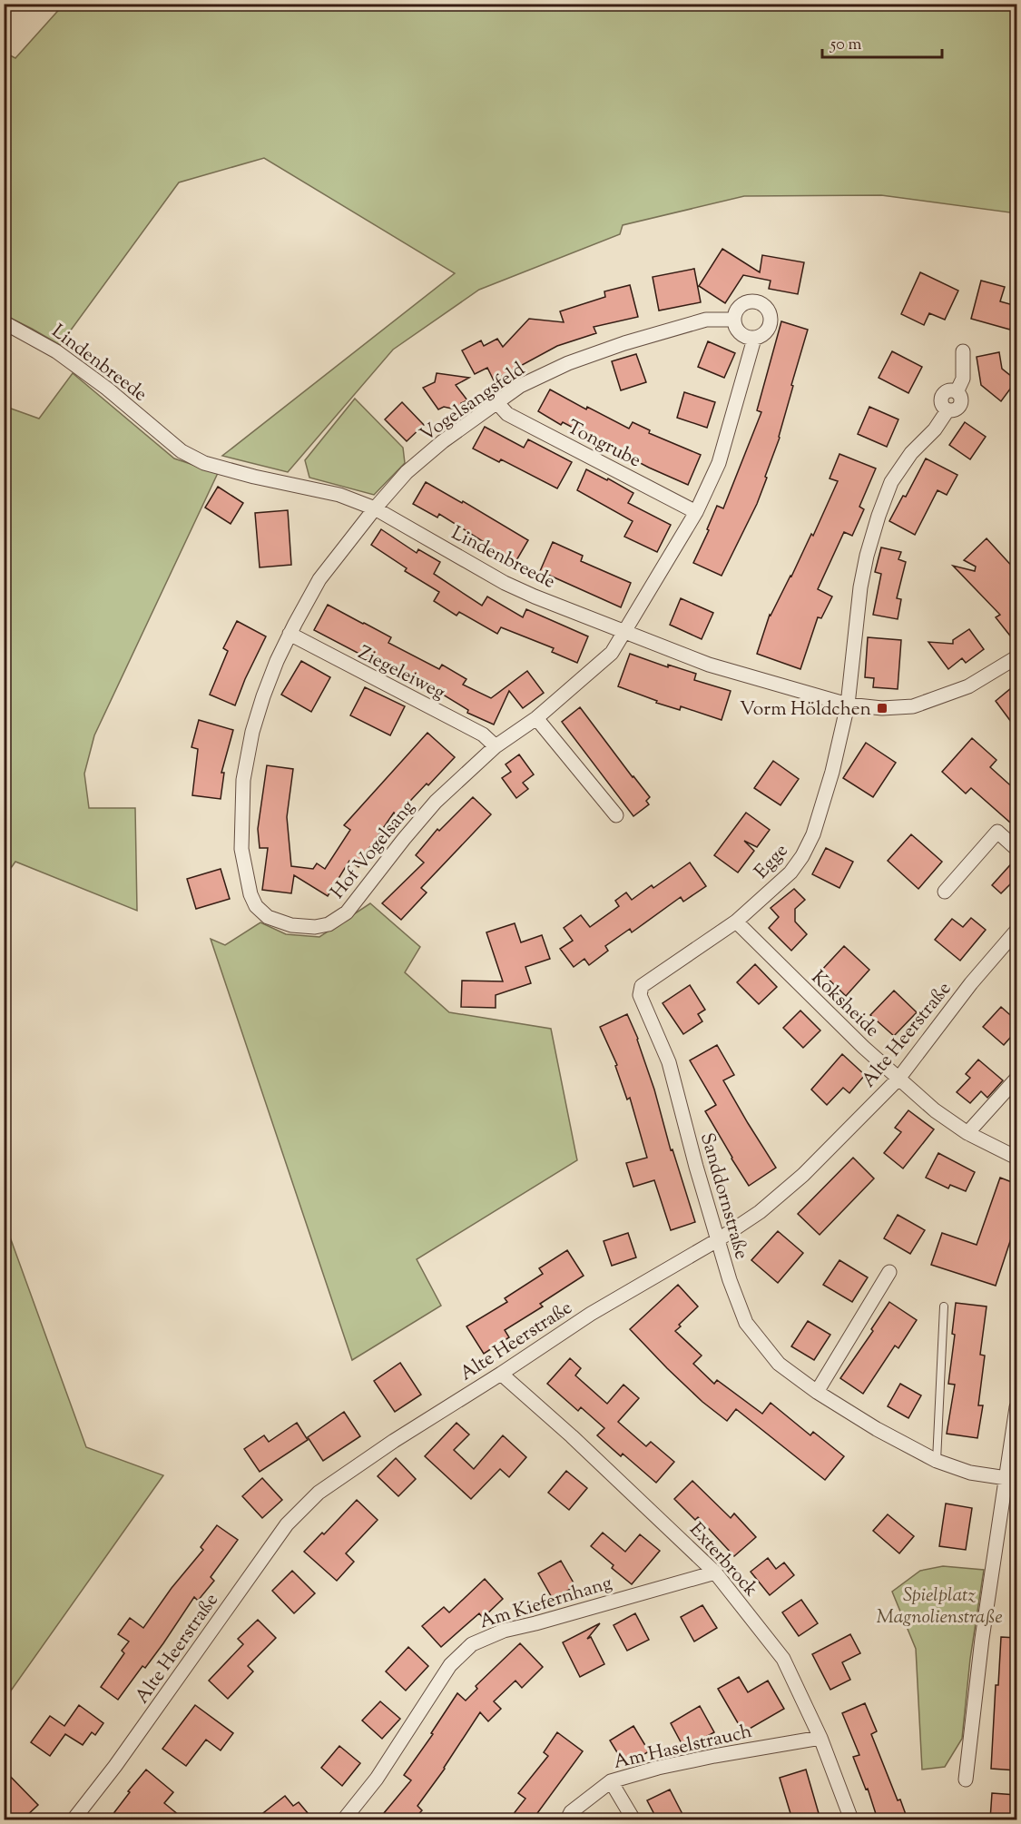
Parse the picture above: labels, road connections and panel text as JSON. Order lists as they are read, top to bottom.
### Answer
{
  "streets": {
    "street": [
      "Lindenbreede",
      "Vogelsangsfeld",
      "Tongrube",
      "Ziegeleiweg",
      "Hof Vogelsang",
      "Egge",
      "Koksheide",
      "Alte Heerstraße",
      "Sanddornstraße",
      "Exterbrock",
      "Am Kiefernhang",
      "Am Haselstrauch"
    ]
  },
  "crossings": [
    ["Lindenbreede", "Vogelsangsfeld"],
    ["Lindenbreede", "Hof Vogelsang"],
    ["Lindenbreede", "Egge"],
    ["Vogelsangsfeld", "Tongrube"],
    ["Vogelsangsfeld", "Hof Vogelsang"],
    ["Ziegeleiweg", "Hof Vogelsang"],
    ["Egge", "Koksheide"],
    ["Egge", "Sanddornstraße"],
    ["Koksheide", "Alte Heerstraße"],
    ["Alte Heerstraße", "Sanddornstraße"],
    ["Alte Heerstraße", "Exterbrock"],
    ["Exterbrock", "Am Kiefernhang"],
    ["Exterbrock", "Am Haselstrauch"]
  ],
  "parks": ["Spielplatz Magnolienstraße"],
  "places": {
    "transit": ["Vorm Höldchen"]
  },
  "scale_bar": "50 m"
}
